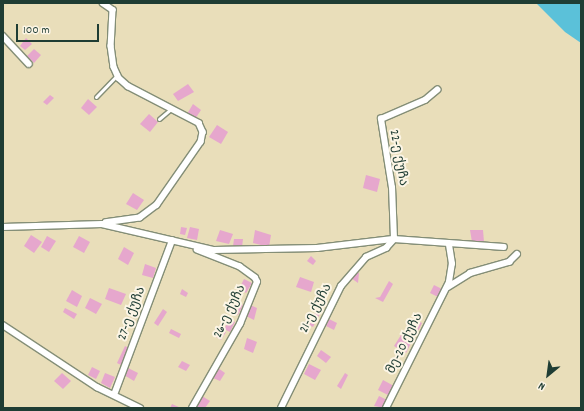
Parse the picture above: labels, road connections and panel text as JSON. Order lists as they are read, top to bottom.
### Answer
{
  "streets": {
    "street": [
      "22-ე ქუჩა",
      "21-ე ქუჩა",
      "26-ე ქუჩა",
      "27-ე ქუჩა",
      "მე-20 ქუჩა"
    ]
  },
  "crossings": [
    ["22-ე ქუჩა", "21-ე ქუჩა"]
  ],
  "scale_bar": "100 m",
  "north": "bottom left"
}
